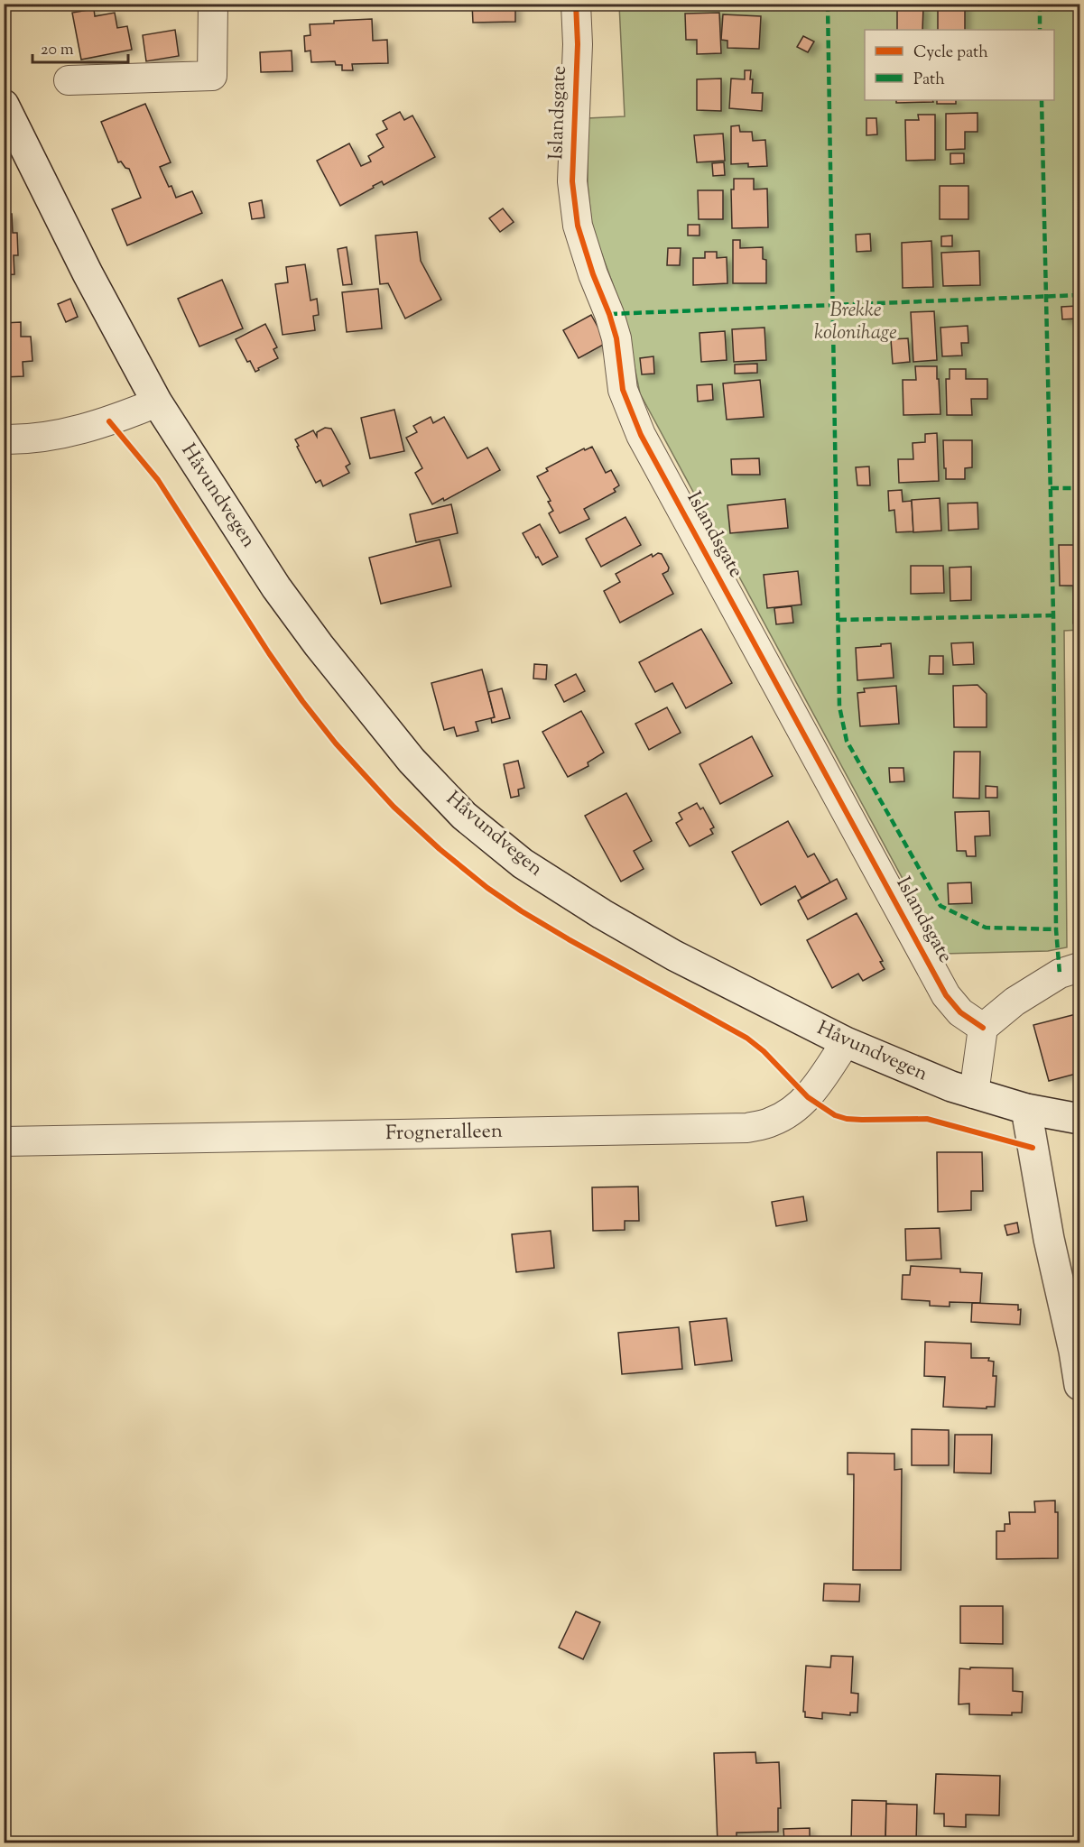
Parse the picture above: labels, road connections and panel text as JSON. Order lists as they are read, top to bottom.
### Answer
{
  "streets": {
    "main road": ["Håvundvegen"],
    "street": ["Islandsgate", "Frogneralleen"]
  },
  "crossings": [
    ["Håvundvegen", "Frogneralleen"]
  ],
  "parks": ["Brekke kolonihage"],
  "legend": ["Cycle path", "Path"],
  "scale_bar": "20 m"
}
